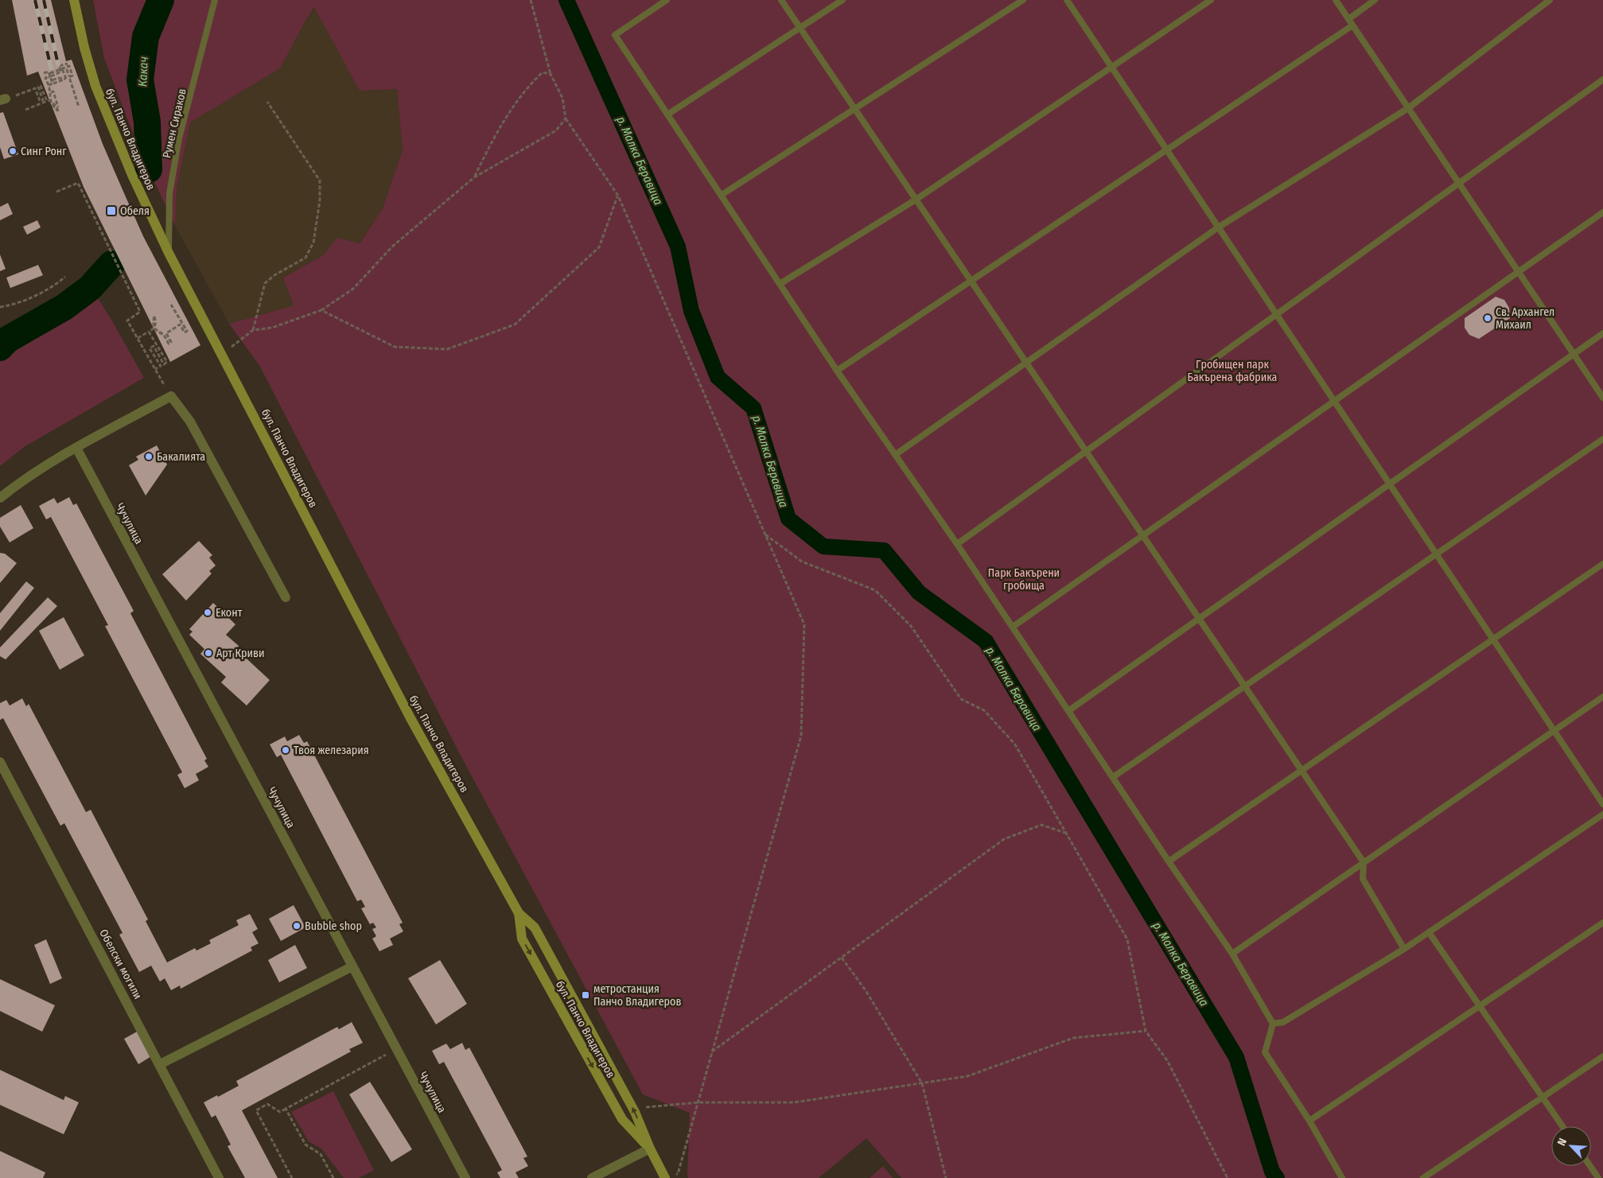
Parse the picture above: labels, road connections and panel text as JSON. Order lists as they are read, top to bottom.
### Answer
{
  "streets": {
    "street": ["бул. Панчо Владигеров", "Чучулица", "Обелски могили"],
    "lane": ["Румен Сираков"]
  },
  "crossings": [
    ["Румен Сираков", "бул. Панчо Владигеров"]
  ],
  "water": ["Какач", "р. Малка Беравица"],
  "parks": ["Гробищен парк Бакърена фабрика", "Парк Бакърени гробища"],
  "places": {
    "other": [
      "Синг Ронг",
      "Св. Архангел Михаил",
      "Бакалията",
      "Еконт",
      "Арт Криви",
      "Твоя железария",
      "Bubble shop"
    ],
    "transit": ["Обеля", "метростанция Панчо Владигеров"]
  },
  "north": "top left"
}
